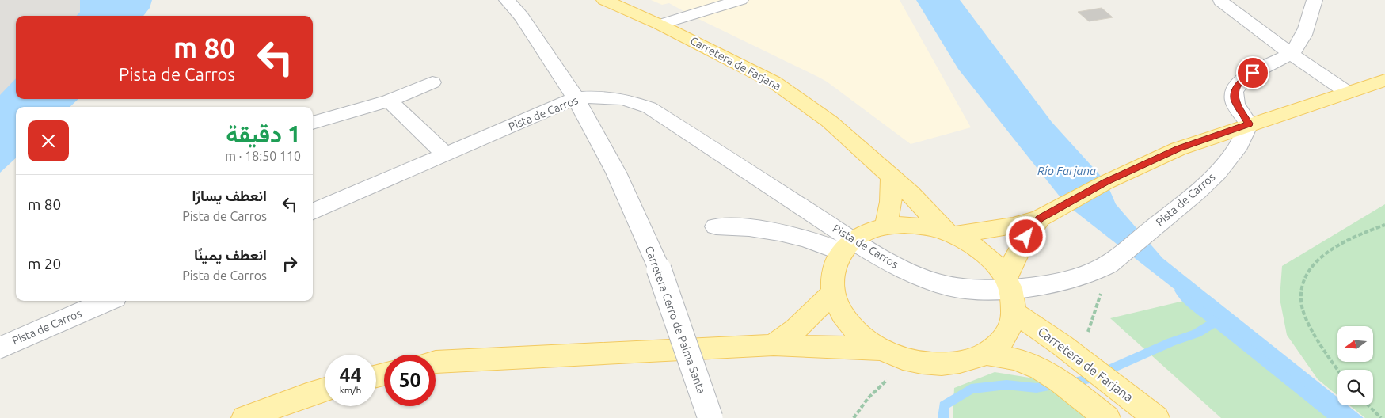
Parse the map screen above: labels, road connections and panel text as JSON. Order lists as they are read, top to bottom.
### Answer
{
  "streets": {
    "main road": ["Carretera de Farjana"],
    "street": ["Pista de Carros", "Carretera Cerro de Palma Santa"]
  },
  "crossings": [
    ["Pista de Carros", "Carretera Cerro de Palma Santa"]
  ],
  "water": ["Río Farjana"],
  "north": "left",
  "page": {
    "turn": ["80 m", "Pista de Carros"],
    "heading": ["1 دقيقة", "110 m · 18:50"],
    "list": [
      {
        "name": "انعطف يسارًا",
        "note": "Pista de Carros",
        "value": "80 m"
      },
      {
        "name": "انعطف يمينًا",
        "note": "Pista de Carros",
        "value": "20 m"
      }
    ],
    "speed": "44 km/h",
    "limit": "50"
  }
}
